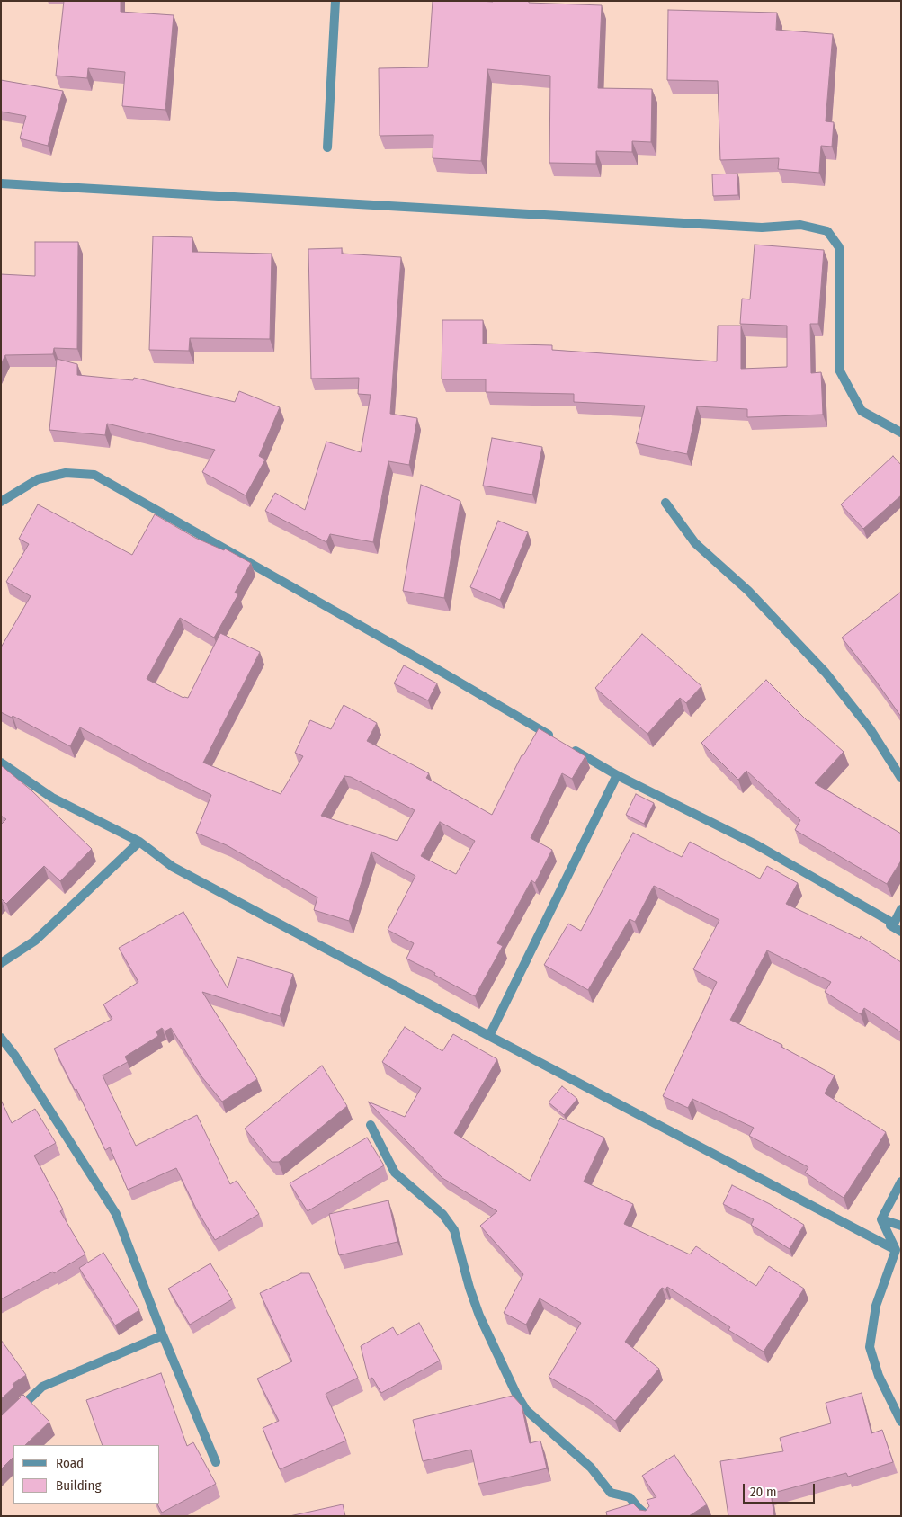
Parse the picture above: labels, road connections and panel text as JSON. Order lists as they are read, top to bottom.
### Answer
{
  "legend": ["Road", "Building"],
  "scale_bar": "20 m"
}
